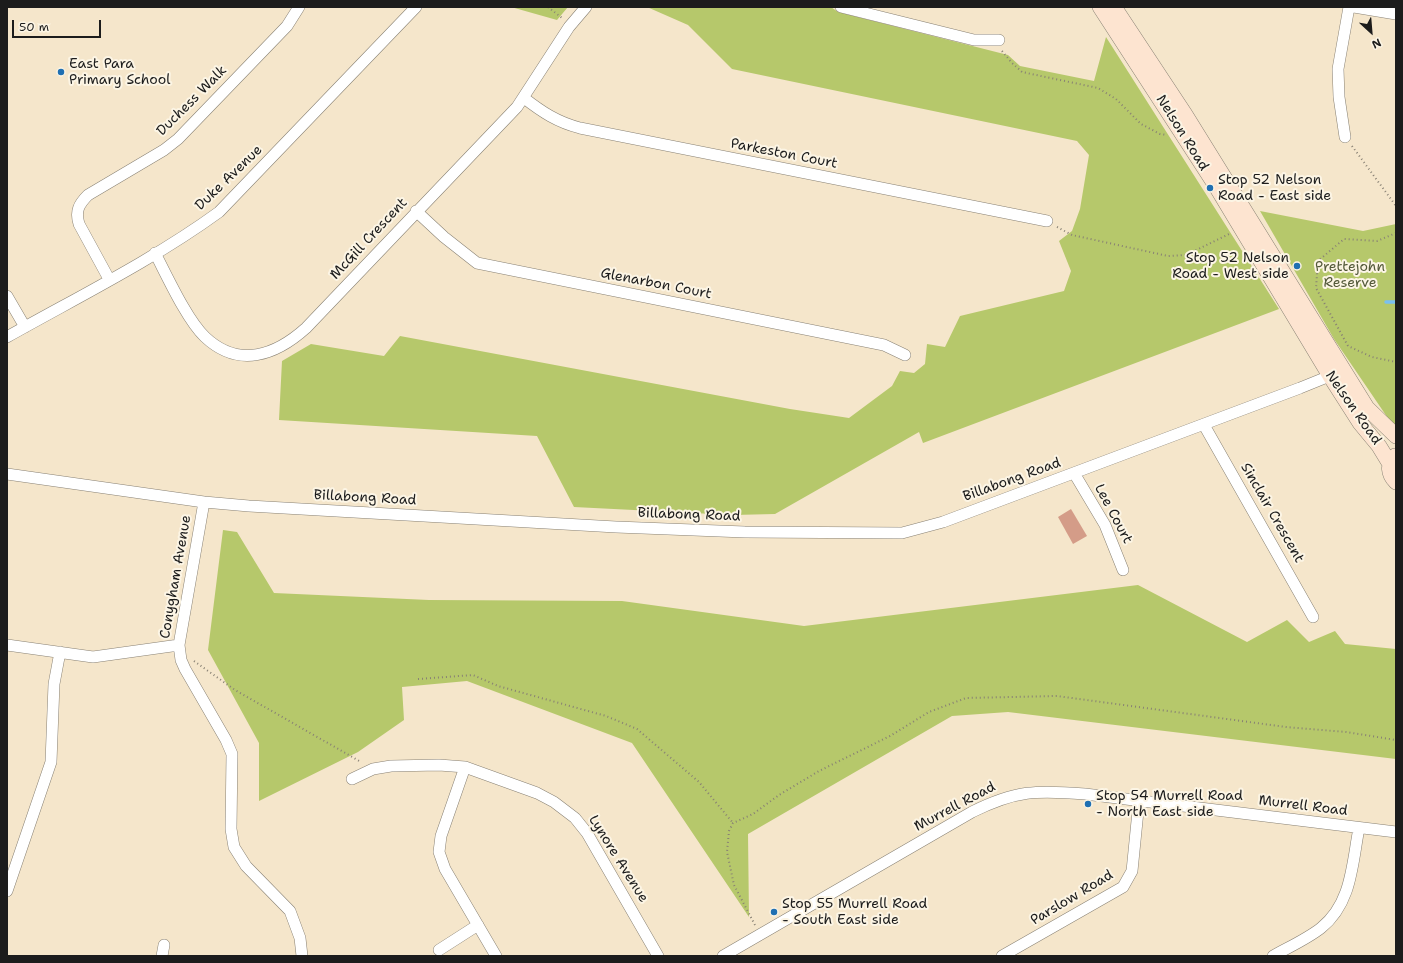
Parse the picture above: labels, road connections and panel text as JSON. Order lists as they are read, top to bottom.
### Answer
{
  "streets": {
    "main road": ["Nelson Road"],
    "street": [
      "Duchess Walk",
      "Parkeston Court",
      "Duke Avenue",
      "McGill Crescent",
      "Glenarbon Court",
      "Billabong Road",
      "Sinclair Crescent",
      "Lee Court",
      "Conygham Avenue",
      "Murrell Road",
      "Lynore Avenue",
      "Parslow Road"
    ]
  },
  "crossings": [
    ["Duchess Walk", "Duke Avenue"],
    ["Nelson Road", "Billabong Road"],
    ["Parkeston Court", "McGill Crescent"],
    ["Duke Avenue", "McGill Crescent"],
    ["McGill Crescent", "Glenarbon Court"],
    ["Billabong Road", "Sinclair Crescent"],
    ["Billabong Road", "Lee Court"],
    ["Billabong Road", "Conygham Avenue"],
    ["Murrell Road", "Parslow Road"]
  ],
  "parks": ["Prettejohn Reserve"],
  "places": [
    "East Para Primary School",
    "Stop 52 Nelson Road - East side",
    "Stop 52 Nelson Road - West side",
    "Stop 54 Murrell Road - North East side",
    "Stop 55 Murrell Road - South East side"
  ],
  "scale_bar": "50 m",
  "north": "bottom right"
}
